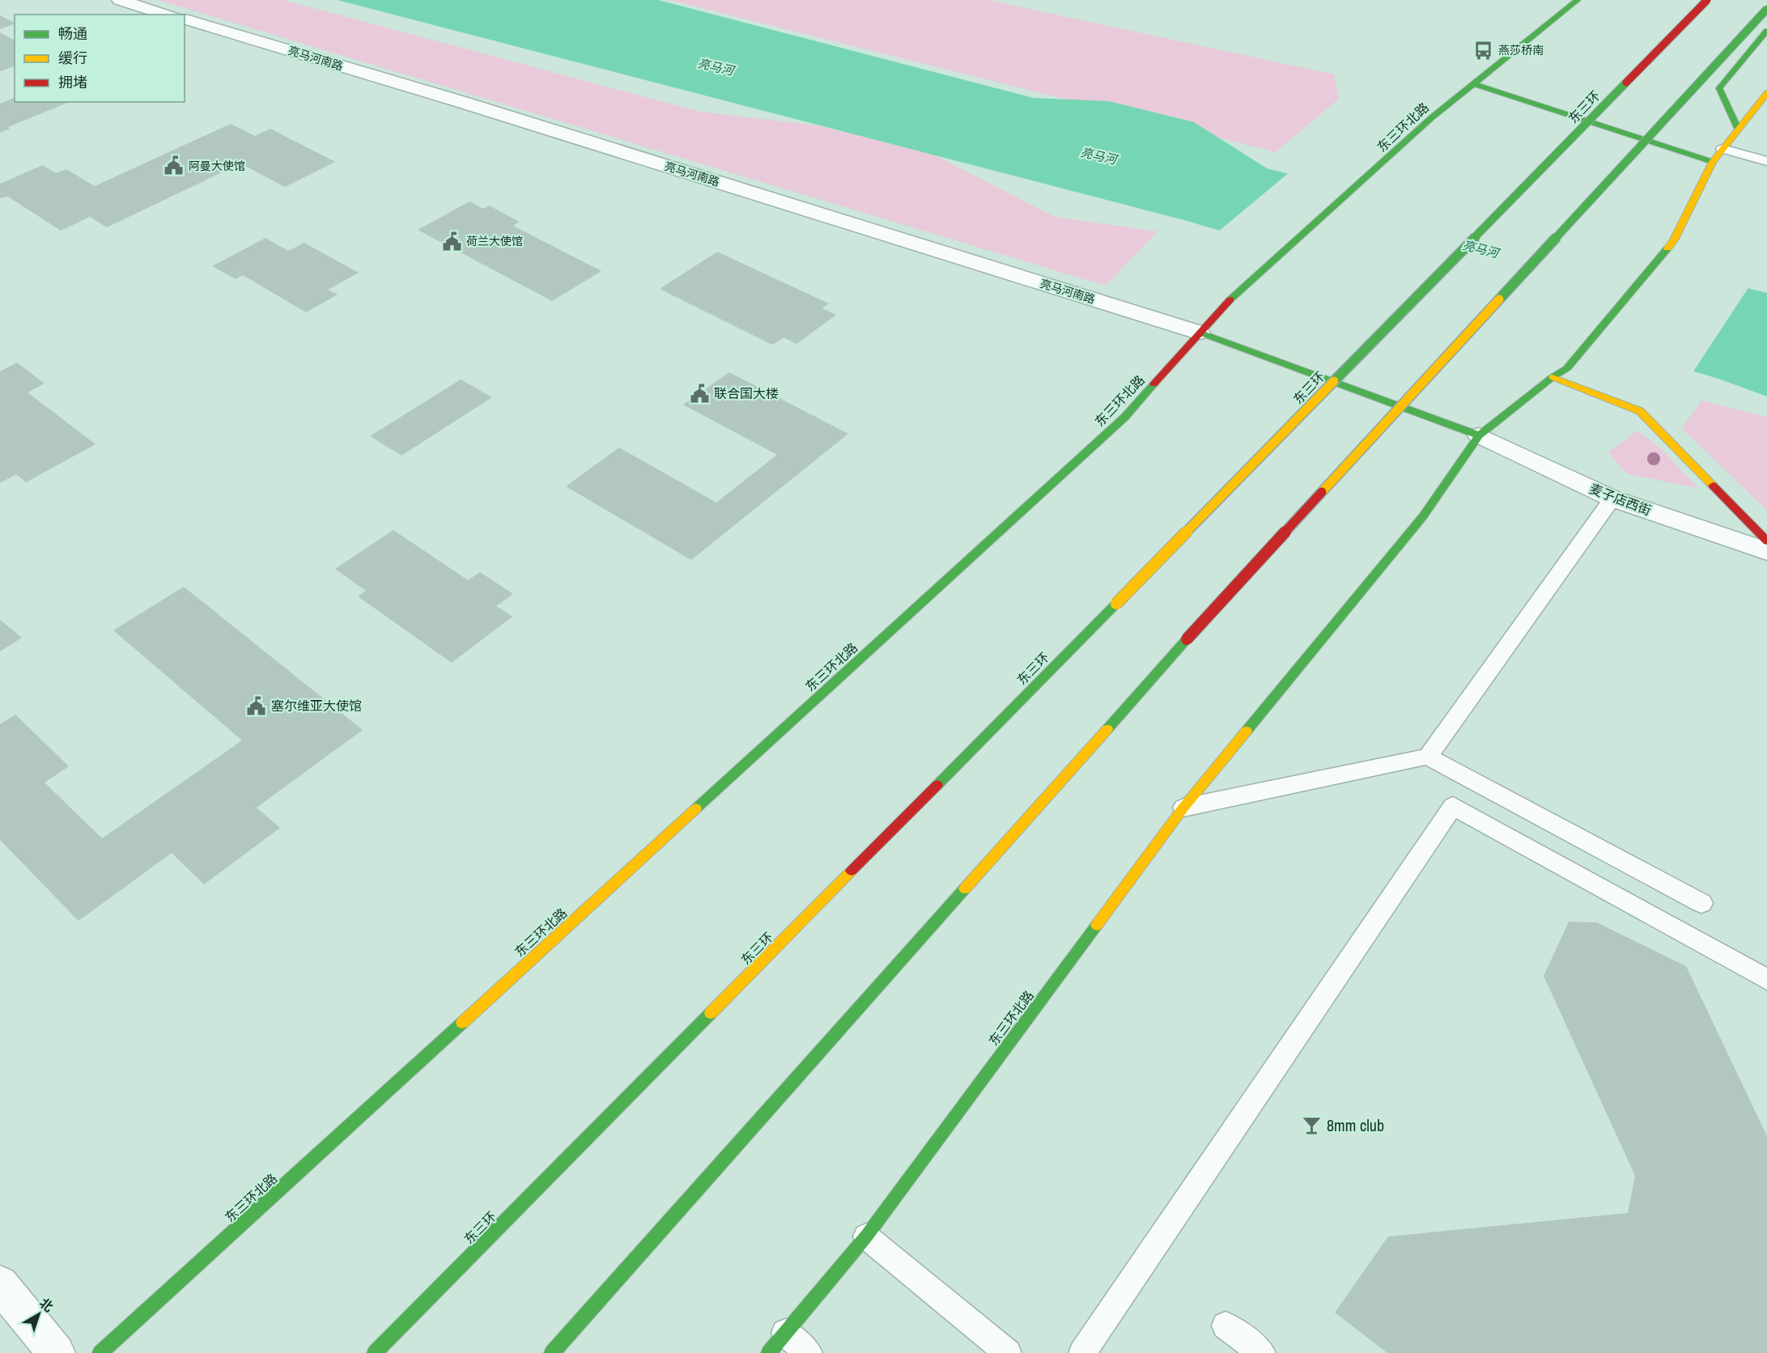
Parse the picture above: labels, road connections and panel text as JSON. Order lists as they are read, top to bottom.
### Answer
{
  "streets": {
    "main road": ["东三环", "东三环北路"],
    "street": ["亮马河南路", "麦子店西街"]
  },
  "crossings": [
    ["亮马河南路", "东三环北路"],
    ["东三环北路", "麦子店西街"]
  ],
  "water": ["亮马河"],
  "places": {
    "bus stop": ["燕莎桥南"],
    "public building": [
      "阿曼大使馆",
      "荷兰大使馆",
      "联合国大楼",
      "塞尔维亚大使馆"
    ],
    "bar": ["8mm club"]
  },
  "legend": ["畅通", "缓行", "拥堵"],
  "north": "top right"
}
